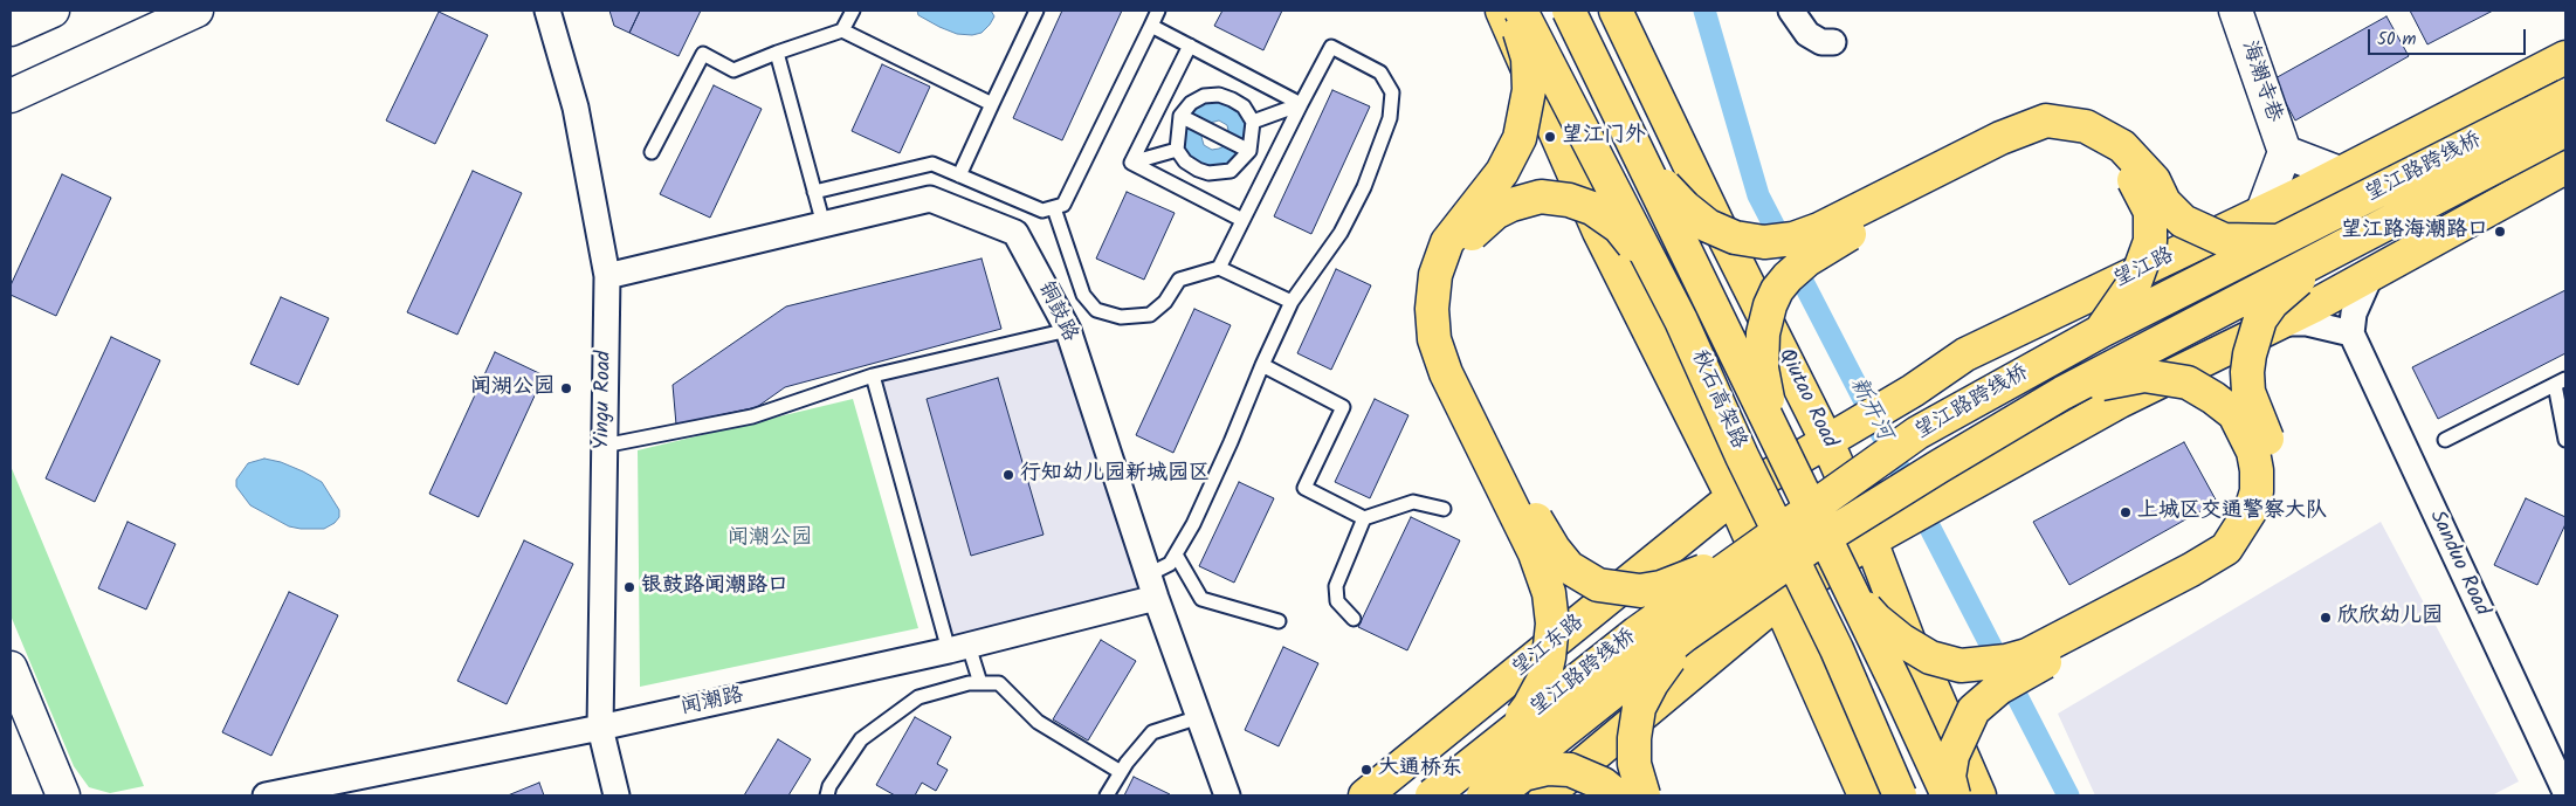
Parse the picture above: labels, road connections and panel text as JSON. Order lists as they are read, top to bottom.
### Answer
{
  "streets": {
    "main road": [
      "海潮寺巷",
      "望江路跨线桥",
      "望江路",
      "Qiutao Road",
      "秋石高架路",
      "望江东路"
    ],
    "street": [
      "铜鼓路",
      "Yingu Road",
      "Sanduo Road",
      "闻潮路"
    ]
  },
  "crossings": [
    ["望江路", "Qiutao Road"],
    ["望江路", "望江东路"],
    ["铜鼓路", "Yingu Road"],
    ["铜鼓路", "闻潮路"],
    ["Yingu Road", "闻潮路"]
  ],
  "water": ["新开河"],
  "parks": ["闻潮公园"],
  "places": [
    "望江门外",
    "望江路海潮路口",
    "闻湖公园",
    "行知幼儿园新城园区",
    "上城区交通警察大队",
    "银鼓路闻潮路口",
    "欣欣幼儿园",
    "大通桥东"
  ],
  "scale_bar": "50 m"
}
